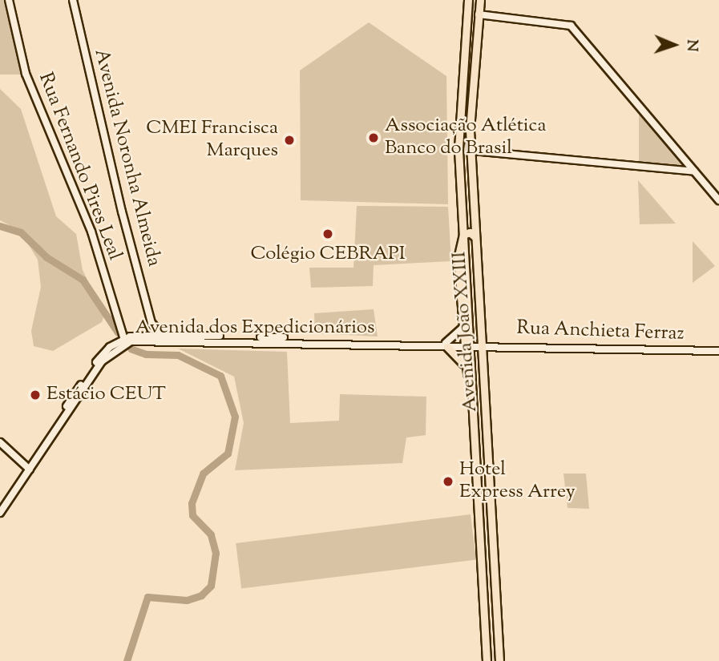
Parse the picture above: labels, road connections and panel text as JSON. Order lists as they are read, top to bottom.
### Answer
{
  "streets": {
    "main road": [
      "Avenida Noronha Almeida",
      "Rua Fernando Pires Leal",
      "Avenida dos Expedicionários",
      "Avenida João XXIII",
      "Rua Anchieta Ferraz"
    ]
  },
  "crossings": [
    ["Rua Fernando Pires Leal", "Avenida dos Expedicionários"],
    ["Avenida dos Expedicionários", "Avenida João XXIII"],
    ["Avenida dos Expedicionários", "Rua Anchieta Ferraz"],
    ["Avenida João XXIII", "Rua Anchieta Ferraz"]
  ],
  "places": [
    "Associação Atlética Banco do Brasil",
    "CMEI Francisca Marques",
    "Colégio CEBRAPI",
    "Estácio CEUT",
    "Hotel Express Arrey"
  ],
  "north": "right"
}
